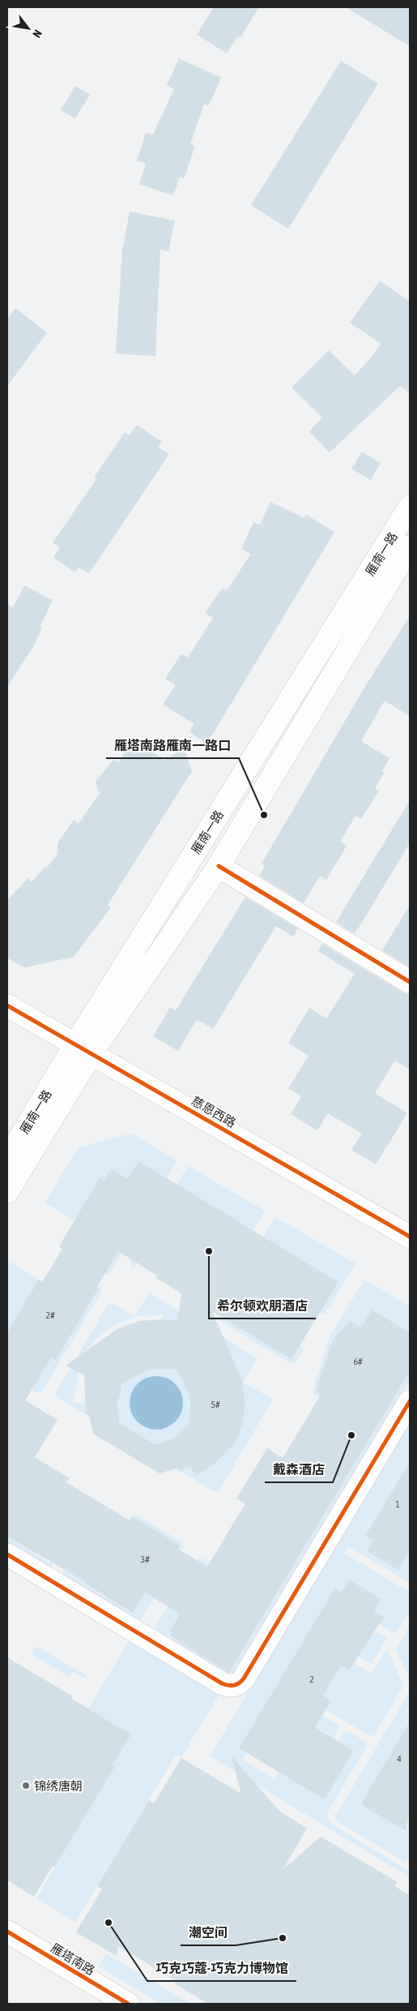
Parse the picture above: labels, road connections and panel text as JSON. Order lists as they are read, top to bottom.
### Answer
{
  "streets": {
    "main road": ["雁南一路", "慈恩西路", "雁塔南路"]
  },
  "crossings": [
    ["雁南一路", "慈恩西路"]
  ],
  "places": [
    "雁塔南路雁南一路口",
    "希尔顿欢朋酒店",
    "戴森酒店",
    "锦绣唐朝",
    "巧克巧蔻-巧克力博物馆",
    "潮空间"
  ],
  "house_numbers": [
    "2#",
    "6#",
    "5#",
    "1",
    "3#",
    "2",
    "4"
  ],
  "north": "bottom right"
}
